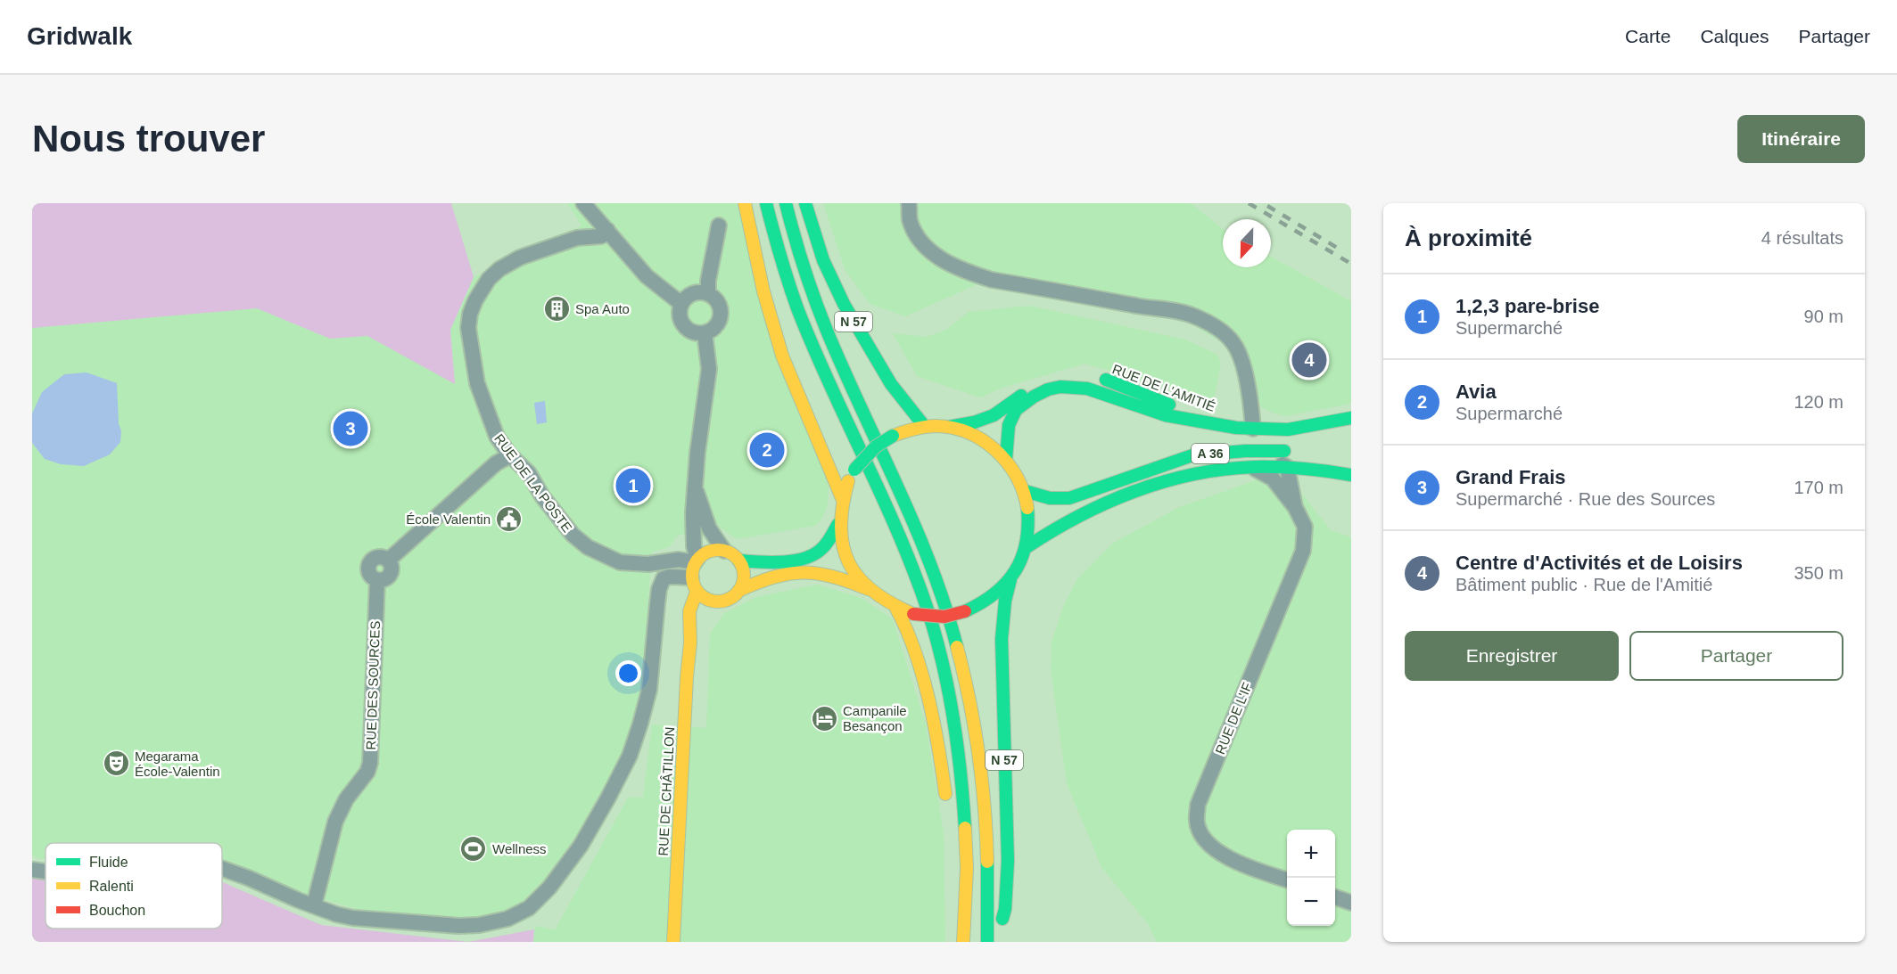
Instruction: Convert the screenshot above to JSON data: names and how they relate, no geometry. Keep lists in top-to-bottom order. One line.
{"streets":{"main road":["N 57","RUE DE L'AMITIÉ","A 36","RUE DE CHÂTILLON"],"street":["RUE DE LA POSTE","RUE DES SOURCES","RUE DE L'IF"]},"crossings":[["N 57","RUE DE L'AMITIÉ"],["N 57","A 36"],["N 57","RUE DE LA POSTE"],["N 57","RUE DE CHÂTILLON"],["RUE DE L'AMITIÉ","A 36"],["RUE DE LA POSTE","RUE DES SOURCES"],["RUE DE LA POSTE","RUE DE CHÂTILLON"]],"places":{"building":["Spa Auto"],"public building":["École Valentin"],"hotel":["Campanile Besançon"],"theatre":["Megarama École-Valentin"],"sports":["Wellness"]},"legend":["Fluide","Ralenti","Bouchon"],"north":"bottom","page":{"header":"Gridwalk","nav":["Carte","Calques","Partager"],"buttons":["Itinéraire",["Enregistrer","Partager"]],"title":"Nous trouver","heading":["À proximité","4 résultats"],"list":[{"mark":"1","name":"1,2,3 pare-brise","note":"Supermarché","value":"90 m"},{"mark":"2","name":"Avia","note":"Supermarché","value":"120 m"},{"mark":"3","name":"Grand Frais","note":"Supermarché · Rue des Sources","value":"170 m"},{"mark":"4","name":"Centre d'Activités et de Loisirs","note":"Bâtiment public · Rue de l'Amitié","value":"350 m"}],"pins":["4","3","2","1"],"map_buttons":["+","−"]}}
